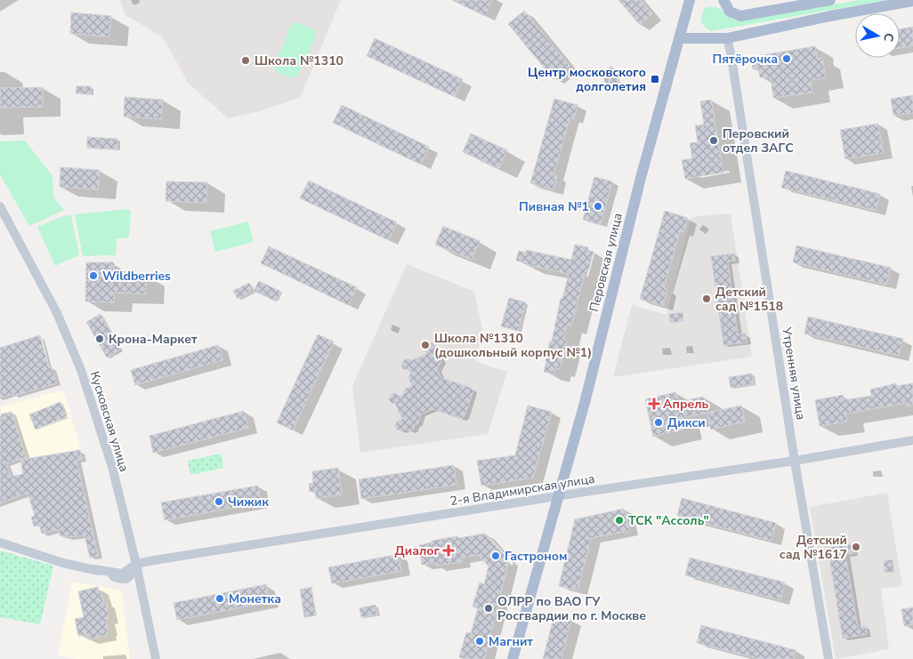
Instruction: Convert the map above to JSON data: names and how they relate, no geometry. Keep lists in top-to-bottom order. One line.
{"streets":{"main road":["Перовская улица"],"street":["Утренняя улица","Кусковская улица","2-я Владимирская улица"]},"crossings":[["Перовская улица","2-я Владимирская улица"],["Утренняя улица","2-я Владимирская улица"],["Кусковская улица","2-я Владимирская улица"]],"places":{"other":["Пятёрочка","Школа №1310","Перовский отдел ЗАГС","Пивная №1","Wildberries","Детский сад №1518","Крона-Маркет","Школа №1310 (дошкольный корпус №1)","Дикси","Чижик","ТСК \"Ассоль\"","Детский сад №1617","Гастроном","Монетка","ОЛРР по ВАО ГУ Росгвардии по г. Москве","Магнит"],"transit":["Центр московского долголетия"],"health":["Апрель","Диалог"]},"north":"right"}
